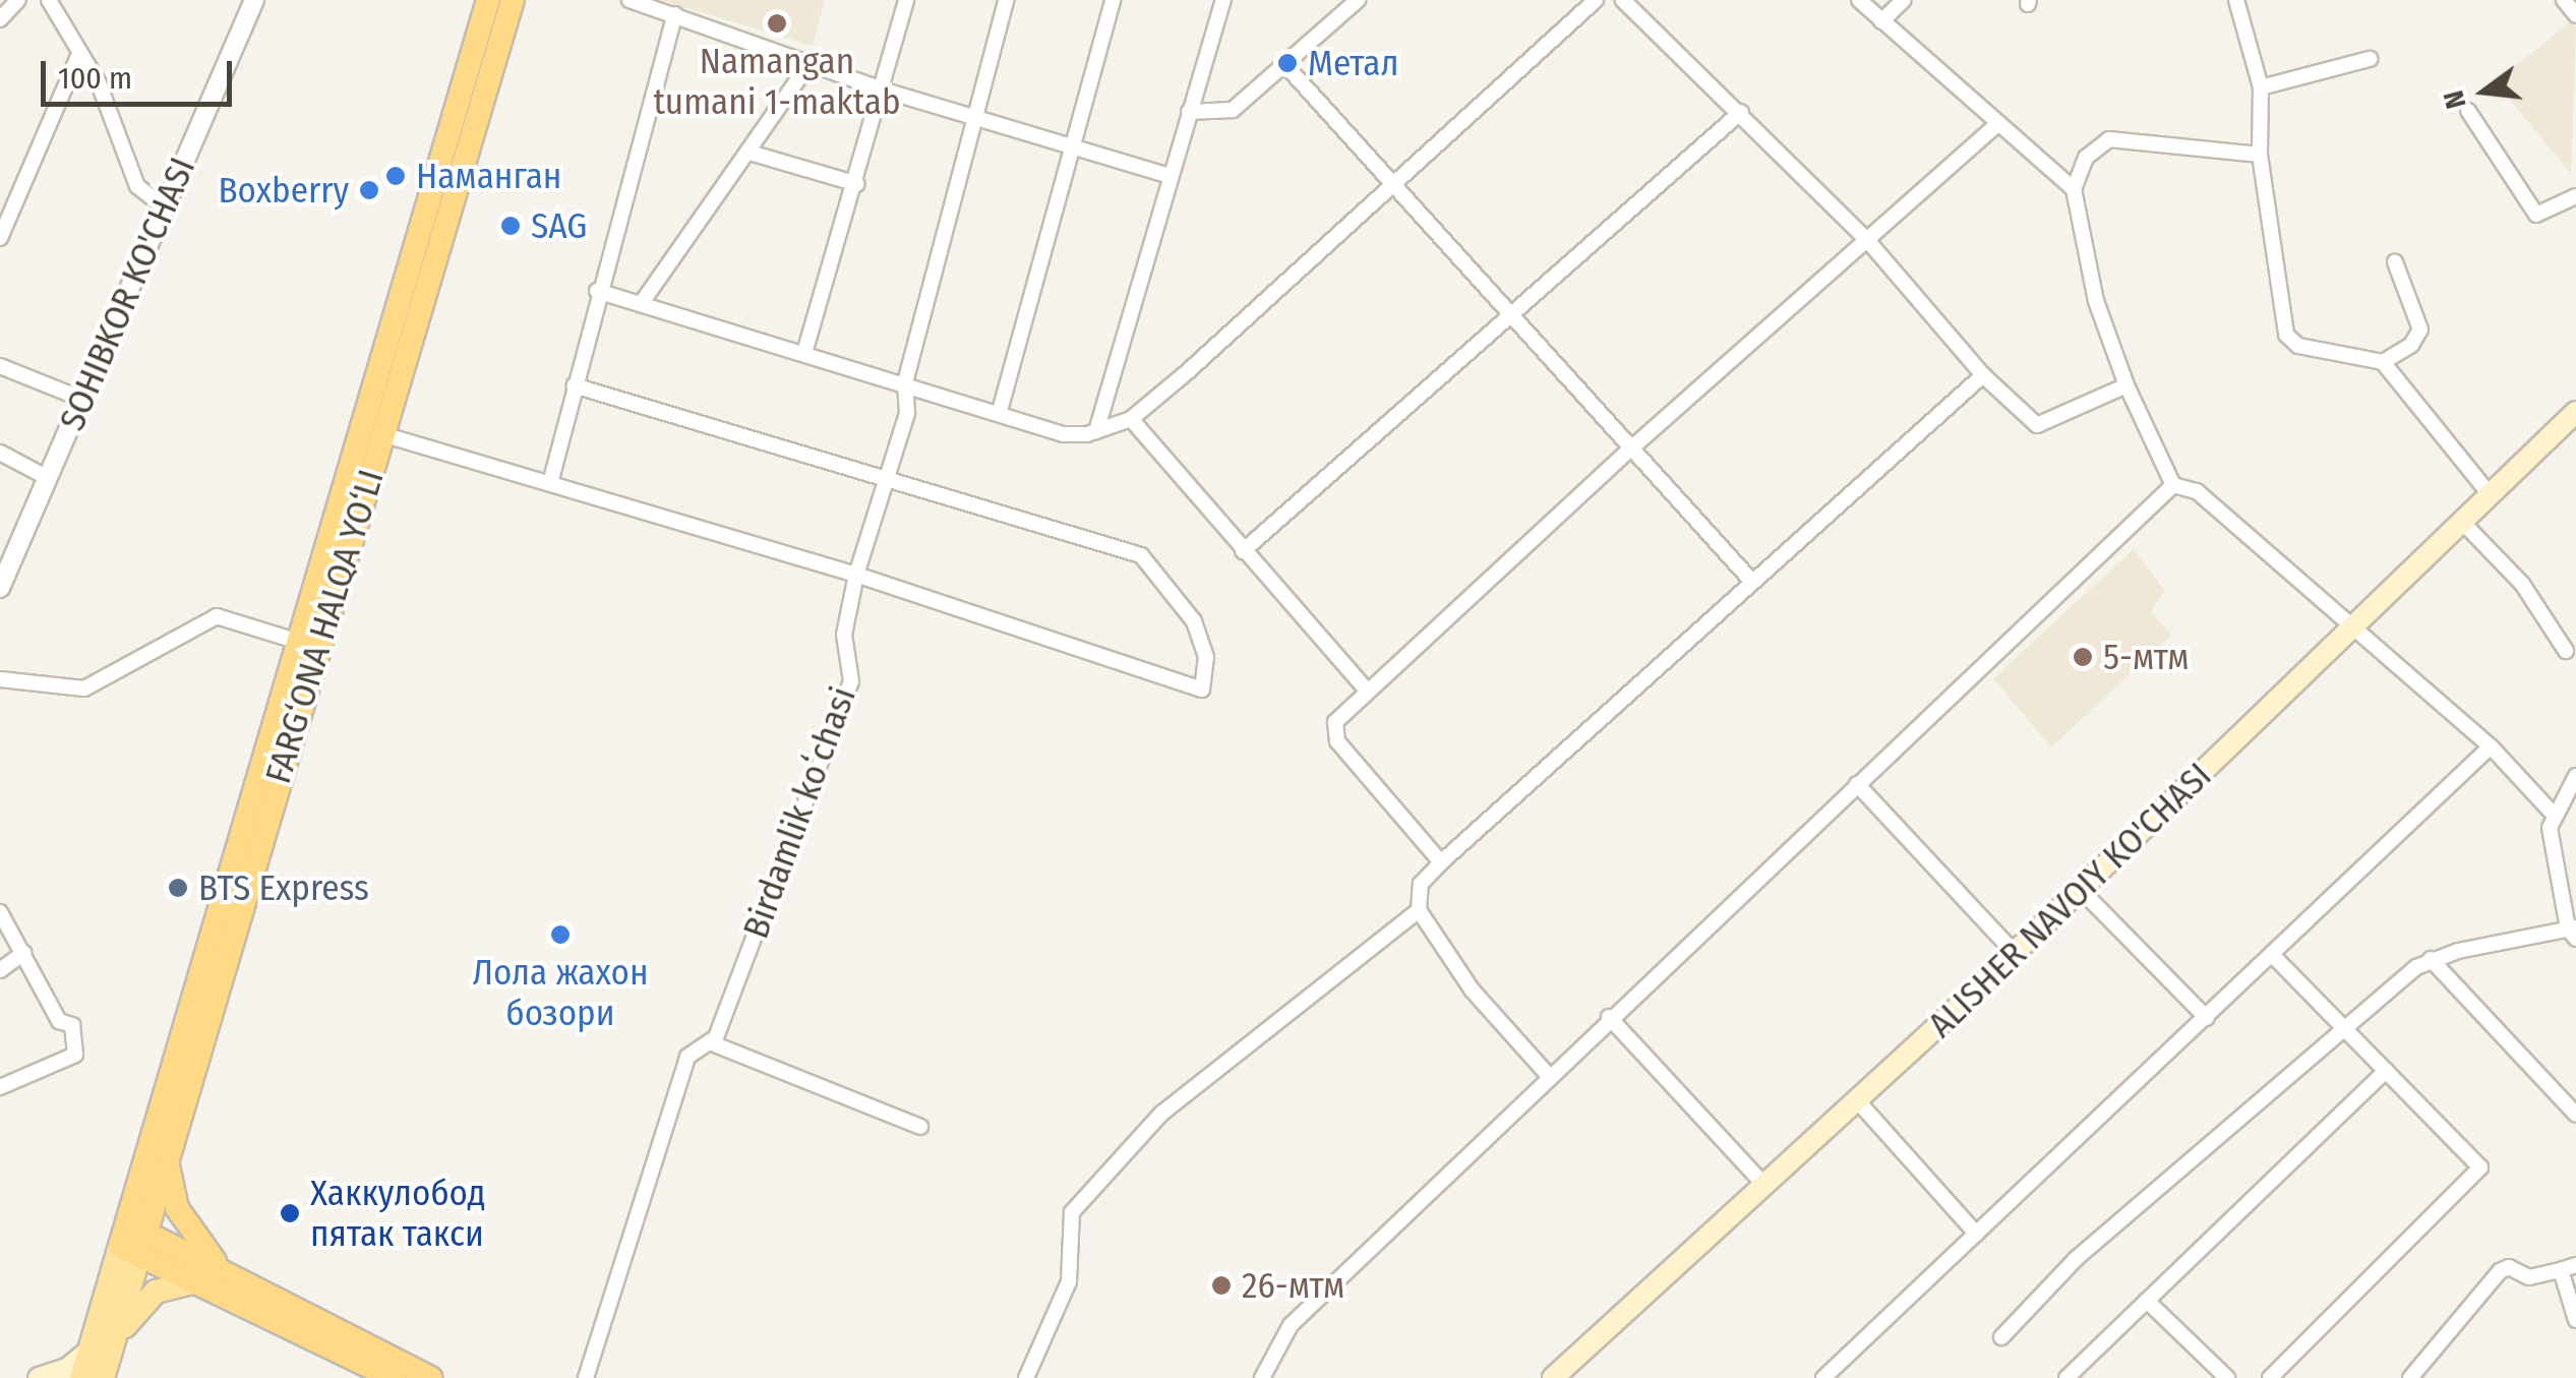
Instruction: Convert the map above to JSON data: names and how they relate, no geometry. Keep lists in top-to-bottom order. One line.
{"streets":{"highway":["FARG‘ONA HALQA YO‘LI"],"main road":["ALISHER NAVOIY KO'CHASI"],"street":["SOHIBKOR KO'CHASI","Birdamlik koʻchasi"]},"places":["Namangan tumani 1-maktab","Метал","Наманган","Boxberry","SAG","5-мтм","BTS Express","Лола жахон бозори","Хаккулобод пятак такси","26-мтм"],"scale_bar":"100 m","north":"left"}
